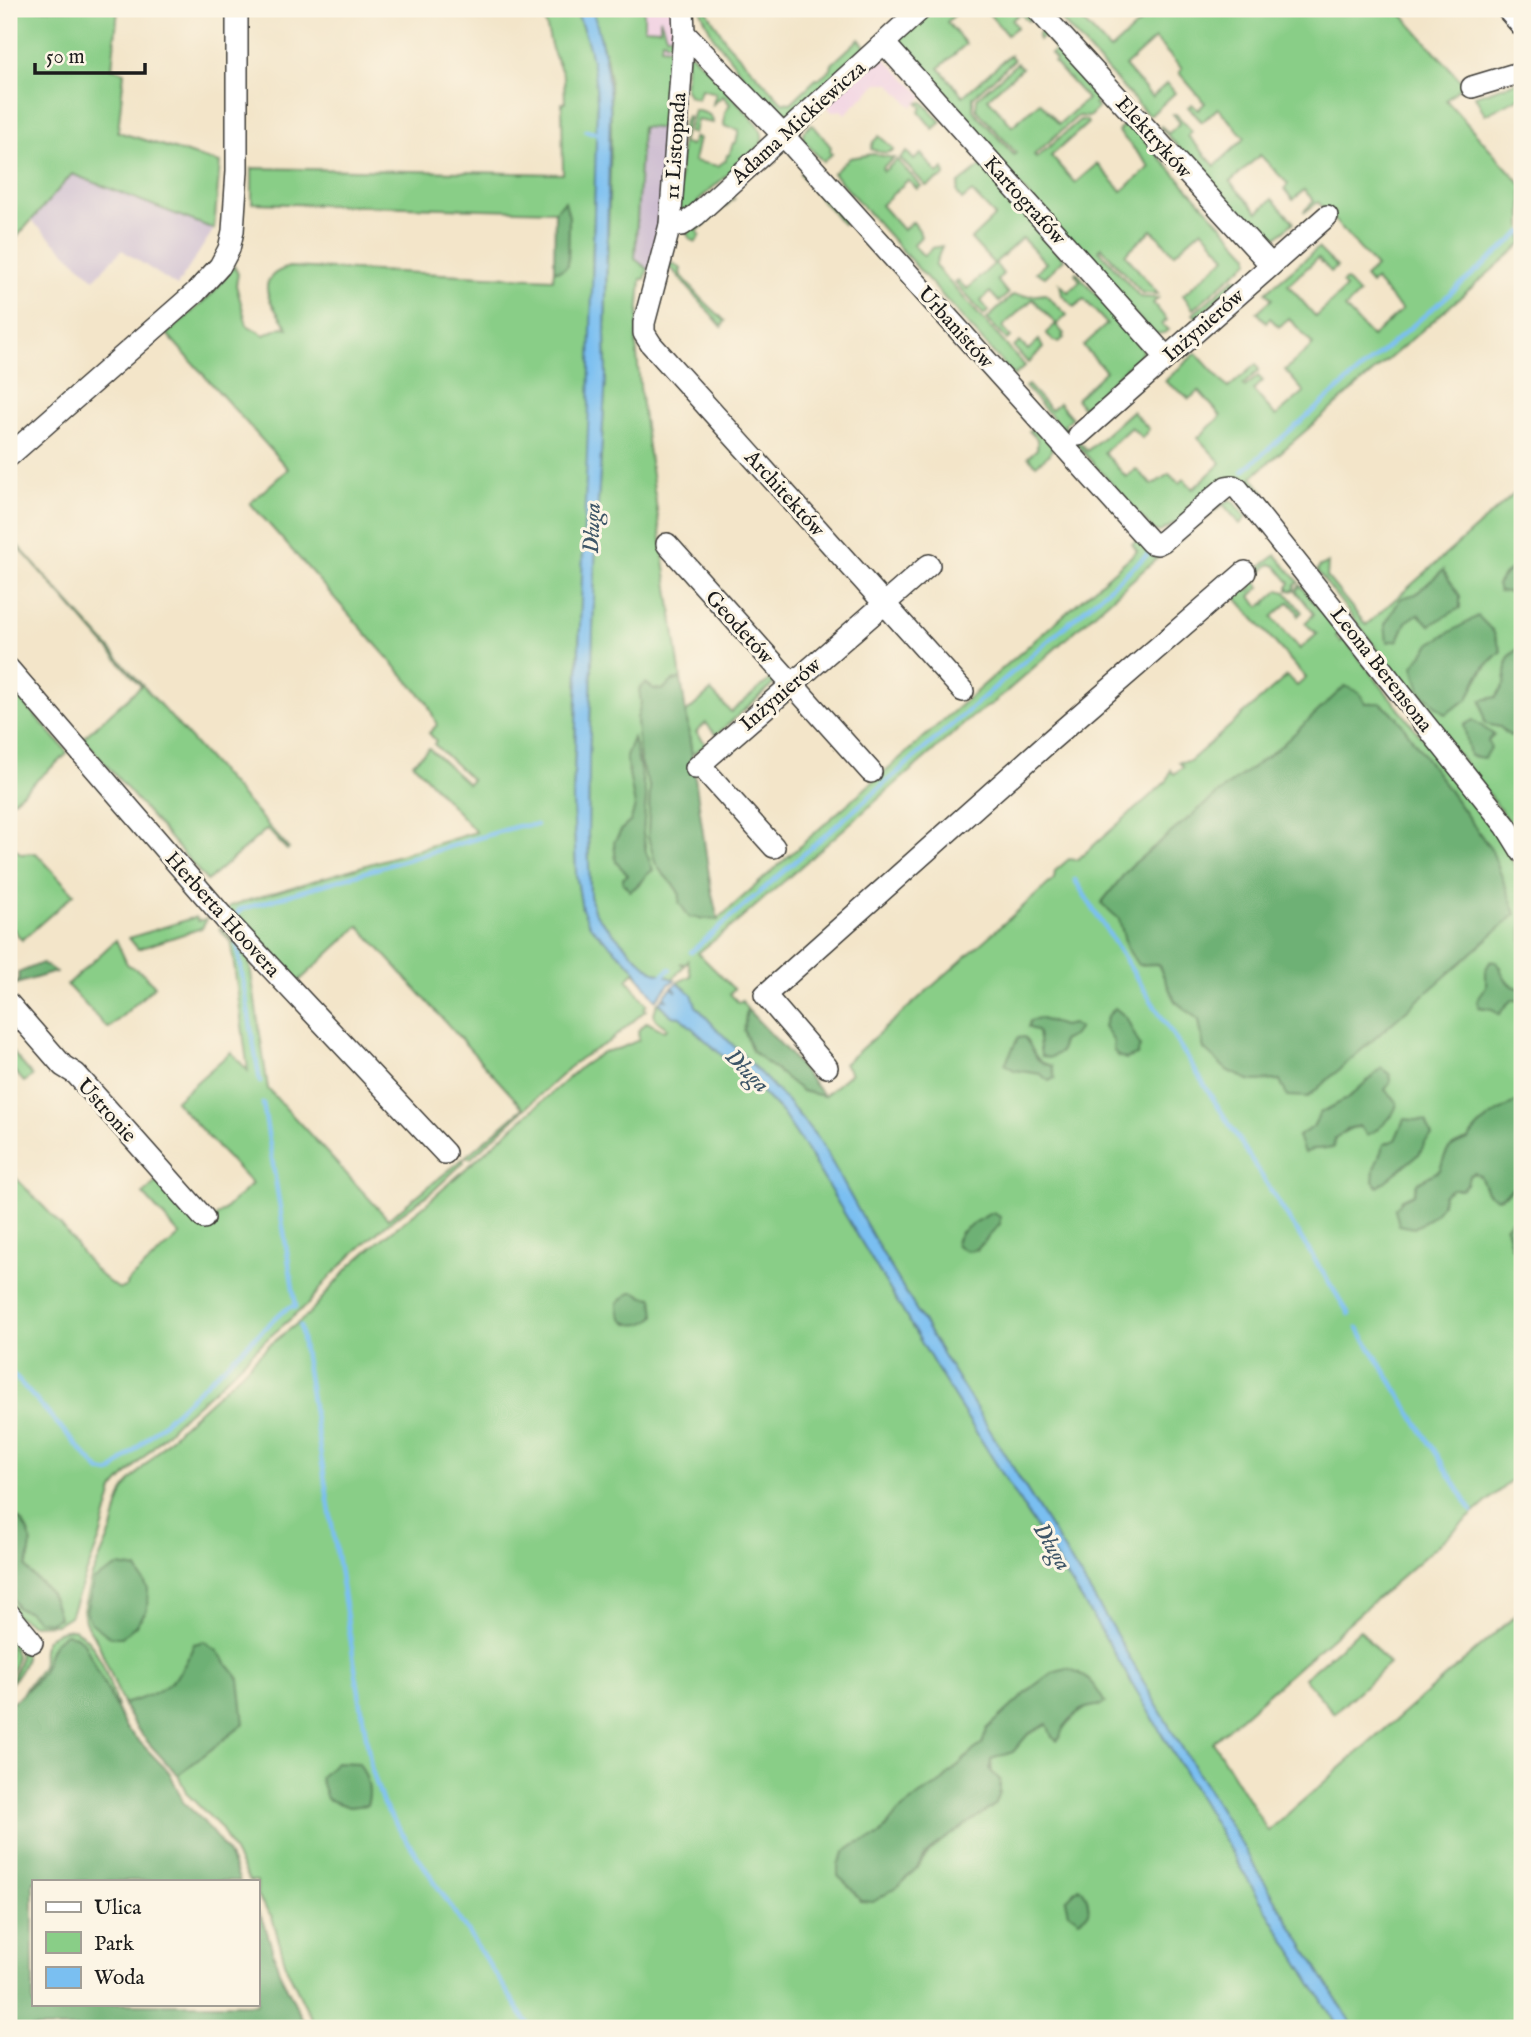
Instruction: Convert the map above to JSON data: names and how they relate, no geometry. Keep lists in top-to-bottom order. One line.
{"streets":{"street":["Adama Mickiewicza","Elektryków","11 Listopada","Kartografów","Inżynierów","Urbanistów","Architektów","Geodetów","Leona Berensona","Herberta Hoovera","Ustronie"]},"crossings":[["Adama Mickiewicza","11 Listopada"],["Adama Mickiewicza","Kartografów"],["Adama Mickiewicza","Urbanistów"],["Elektryków","Inżynierów"],["11 Listopada","Urbanistów"],["11 Listopada","Architektów"],["Kartografów","Inżynierów"],["Inżynierów","Architektów"],["Inżynierów","Geodetów"],["Urbanistów","Leona Berensona"]],"water":["Długa"],"legend":["Ulica","Park","Woda"],"scale_bar":"50 m"}
